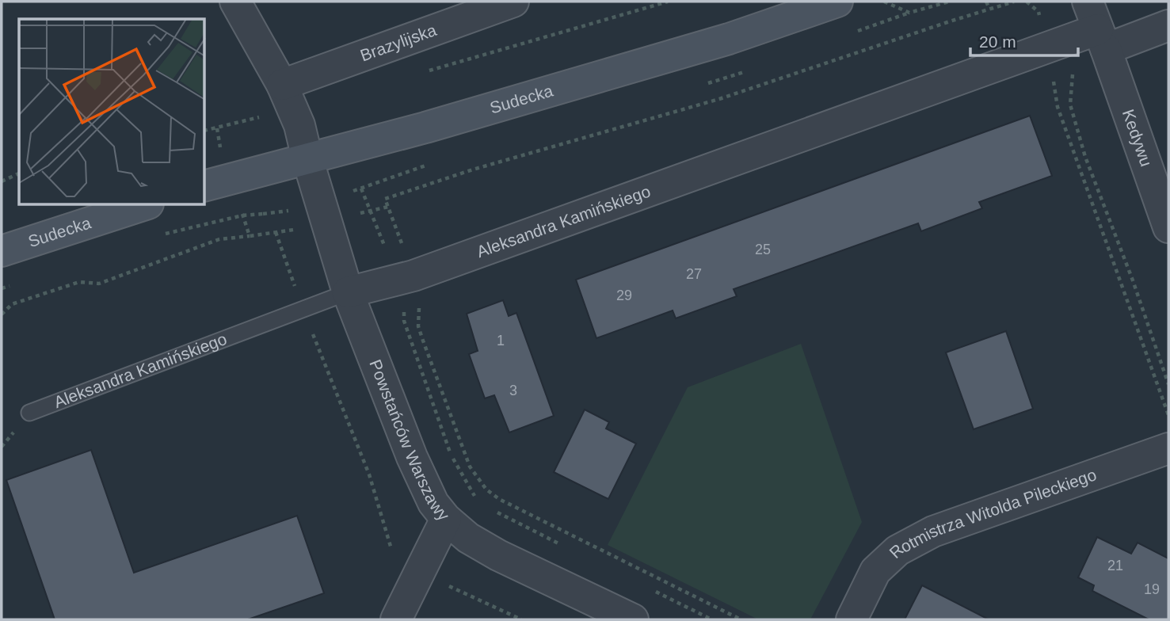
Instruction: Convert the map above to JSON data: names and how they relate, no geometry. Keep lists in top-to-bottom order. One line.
{"streets":{"street":["Brazylijska","Sudecka","Kedywu","Aleksandra Kamińskiego","Powstańców Warszawy","Rotmistrza Witolda Pileckiego"]},"crossings":[["Brazylijska","Powstańców Warszawy"],["Sudecka","Powstańców Warszawy"],["Kedywu","Aleksandra Kamińskiego"],["Aleksandra Kamińskiego","Powstańców Warszawy"]],"house_numbers":["25","27","29","1","3","21","19"],"scale_bar":"20 m"}
